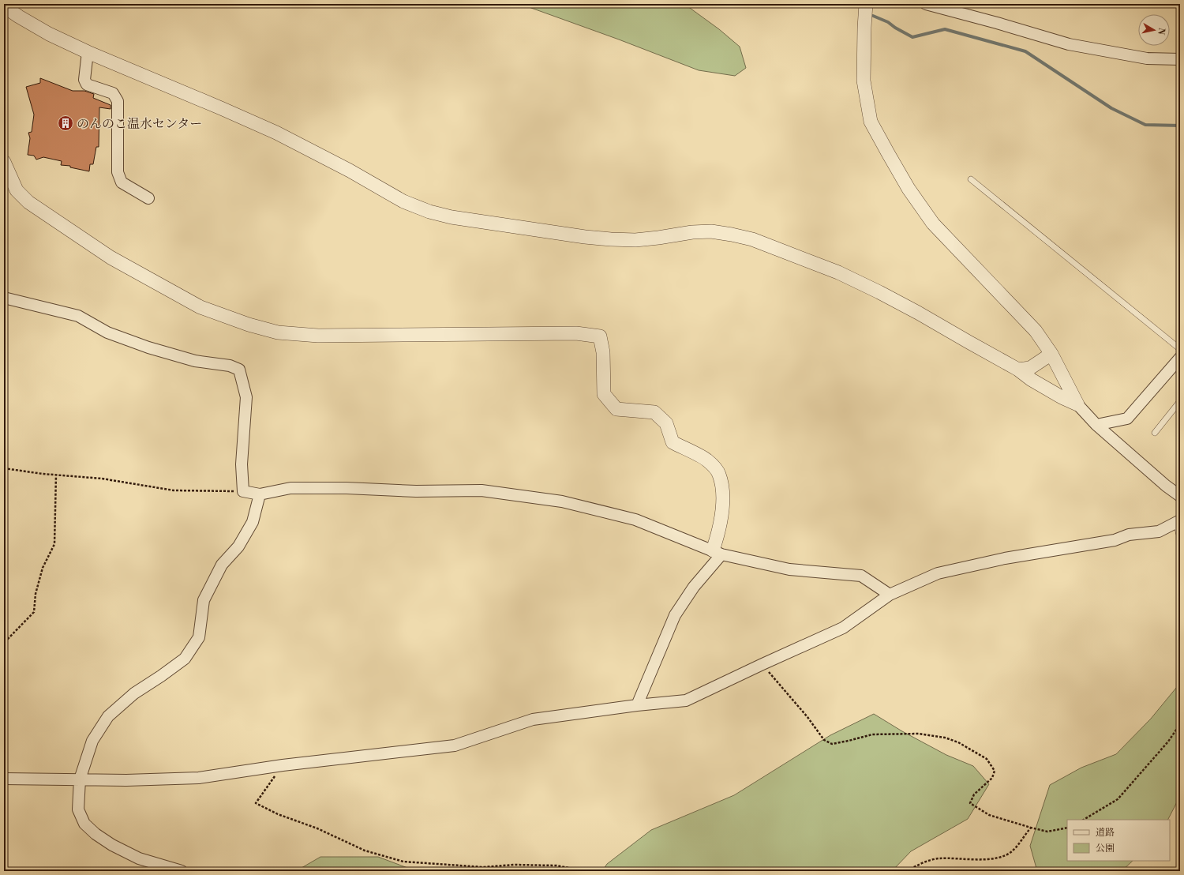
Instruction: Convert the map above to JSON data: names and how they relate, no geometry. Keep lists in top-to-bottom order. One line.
{"places":{"building":["のんのこ温水センター"]},"legend":["道路","公園"],"north":"right"}
